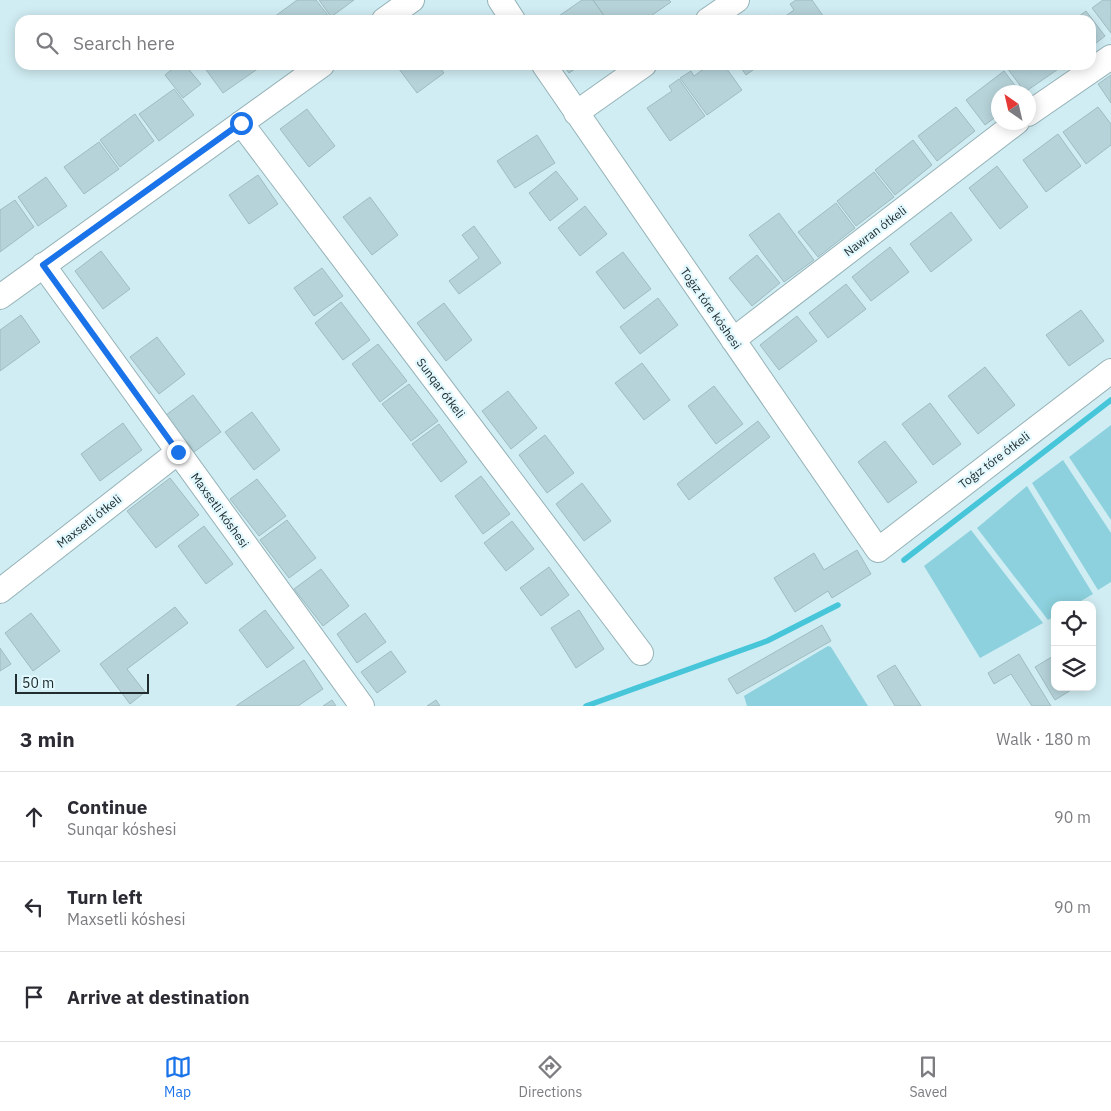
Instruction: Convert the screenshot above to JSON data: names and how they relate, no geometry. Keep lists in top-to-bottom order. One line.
{"streets":{"street":["Nawran ótkeli","Toǵız tóre kóshesi","Sunqar ótkeli","Toǵız tóre ótkeli","Maxsetli kóshesi","Maxsetli ótkeli"]},"crossings":[["Nawran ótkeli","Toǵız tóre kóshesi"],["Toǵız tóre kóshesi","Toǵız tóre ótkeli"],["Maxsetli kóshesi","Maxsetli ótkeli"]],"scale_bar":"50 m","north":"top left","page":{"search":"Search here","scale":"50 m","heading":["3 min","Walk · 180 m"],"list":[["Continue","Sunqar kóshesi","90 m"],["Turn left","Maxsetli kóshesi","90 m"],"Arrive at destination"],"nav":["Map","Directions","Saved"]}}
